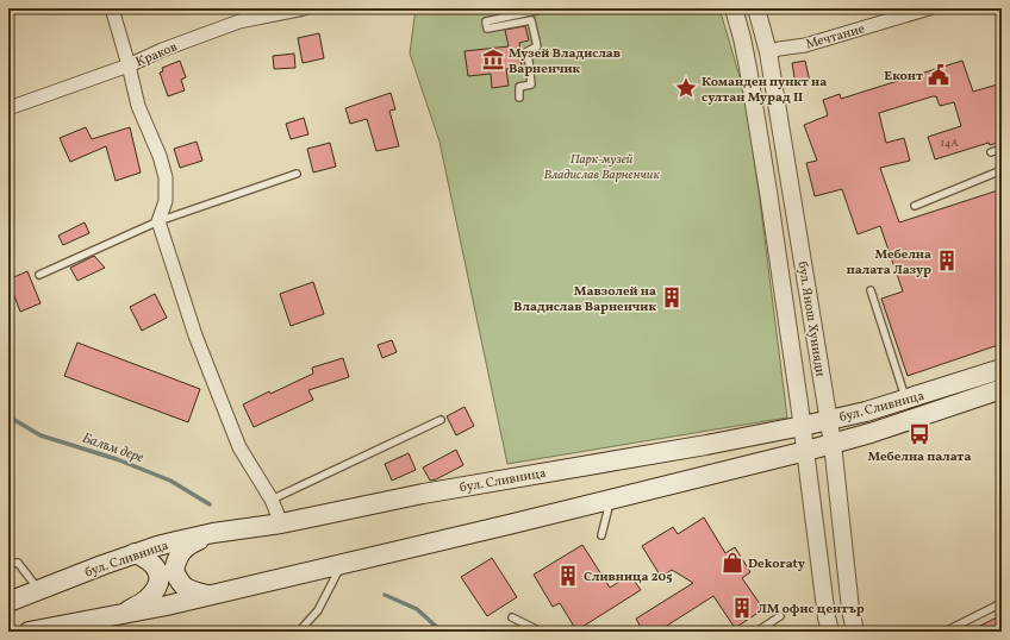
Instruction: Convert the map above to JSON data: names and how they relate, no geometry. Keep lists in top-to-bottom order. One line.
{"streets":{"main road":["бул. Сливница"],"street":["Мечтание","Краков","бул. Янош Хунияди"]},"crossings":[["Мечтание","бул. Янош Хунияди"],["бул. Янош Хунияди","бул. Сливница"]],"water":["Балъм дере"],"parks":["Парк-музей Владислав Варненчик"],"places":{"museum":["Музей Владислав Варненчик"],"public building":["Еконт"],"place":["Команден пункт на султан Мурад II"],"building":["Мебелна палата Лазур","Мавзолей на Владислав Варненчик","Сливница 205","ЛМ офис център"],"bus stop":["Мебелна палата"],"shop":["Dekoraty"]},"house_numbers":["14А"]}
